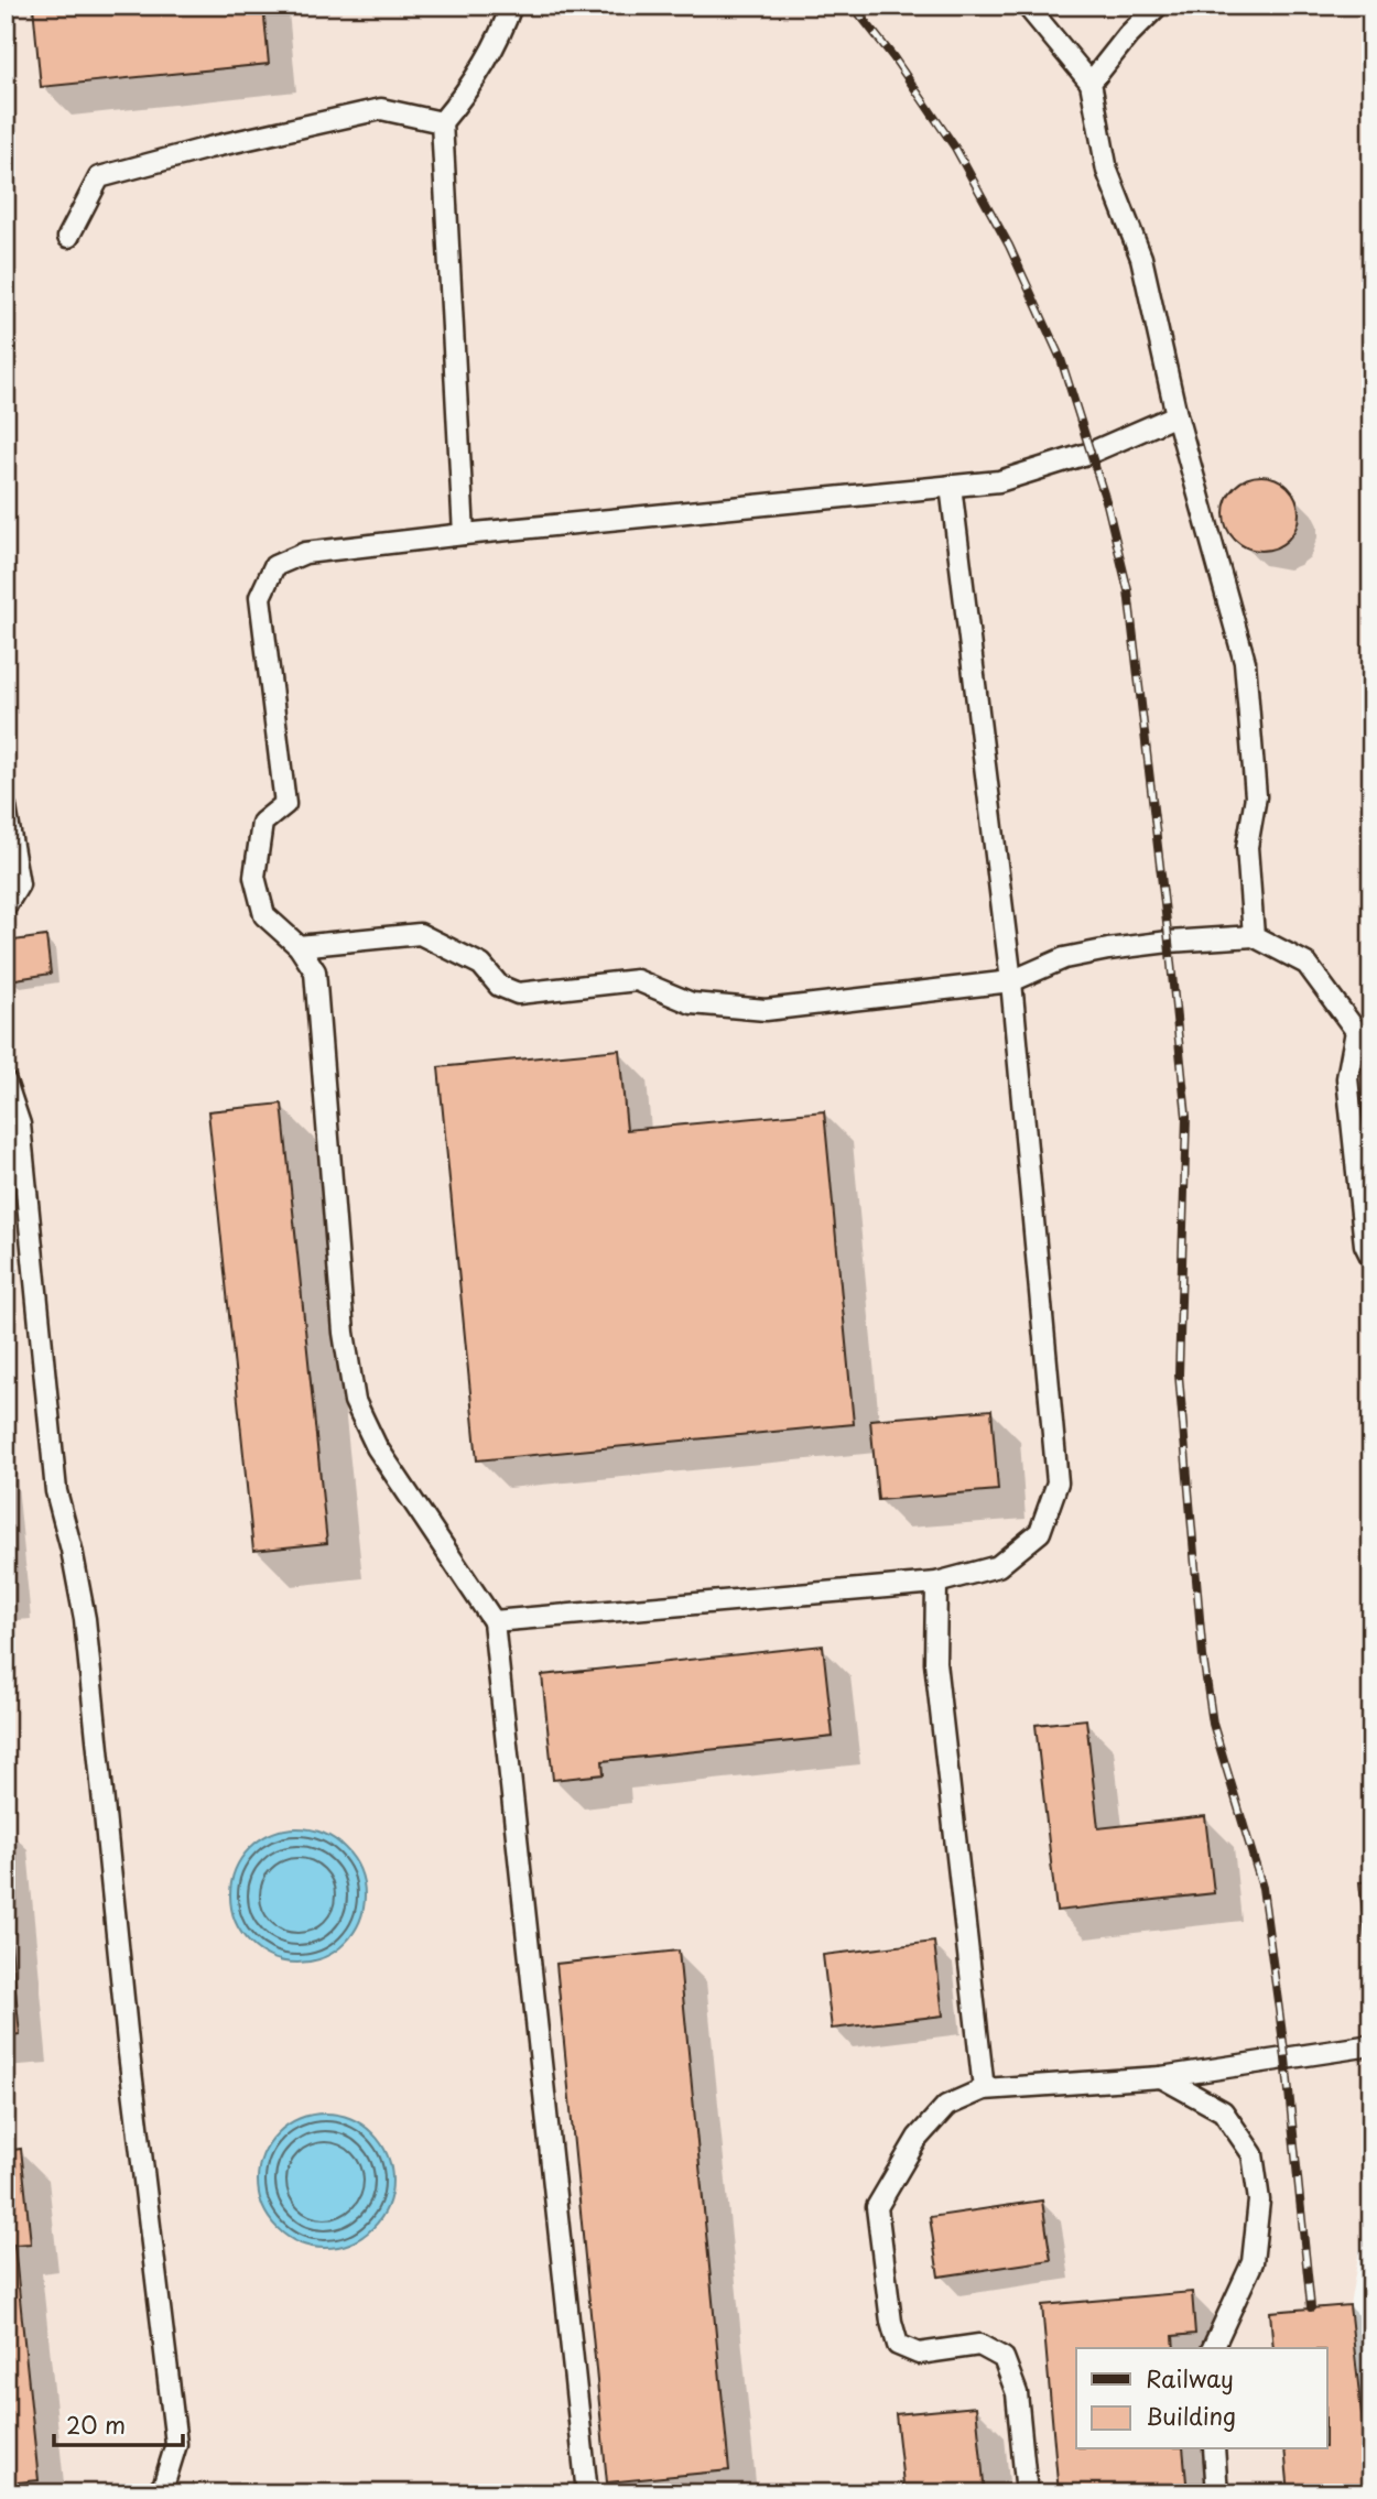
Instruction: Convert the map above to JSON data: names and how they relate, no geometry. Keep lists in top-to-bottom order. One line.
{"legend":["Railway","Building"],"scale_bar":"20 m"}
